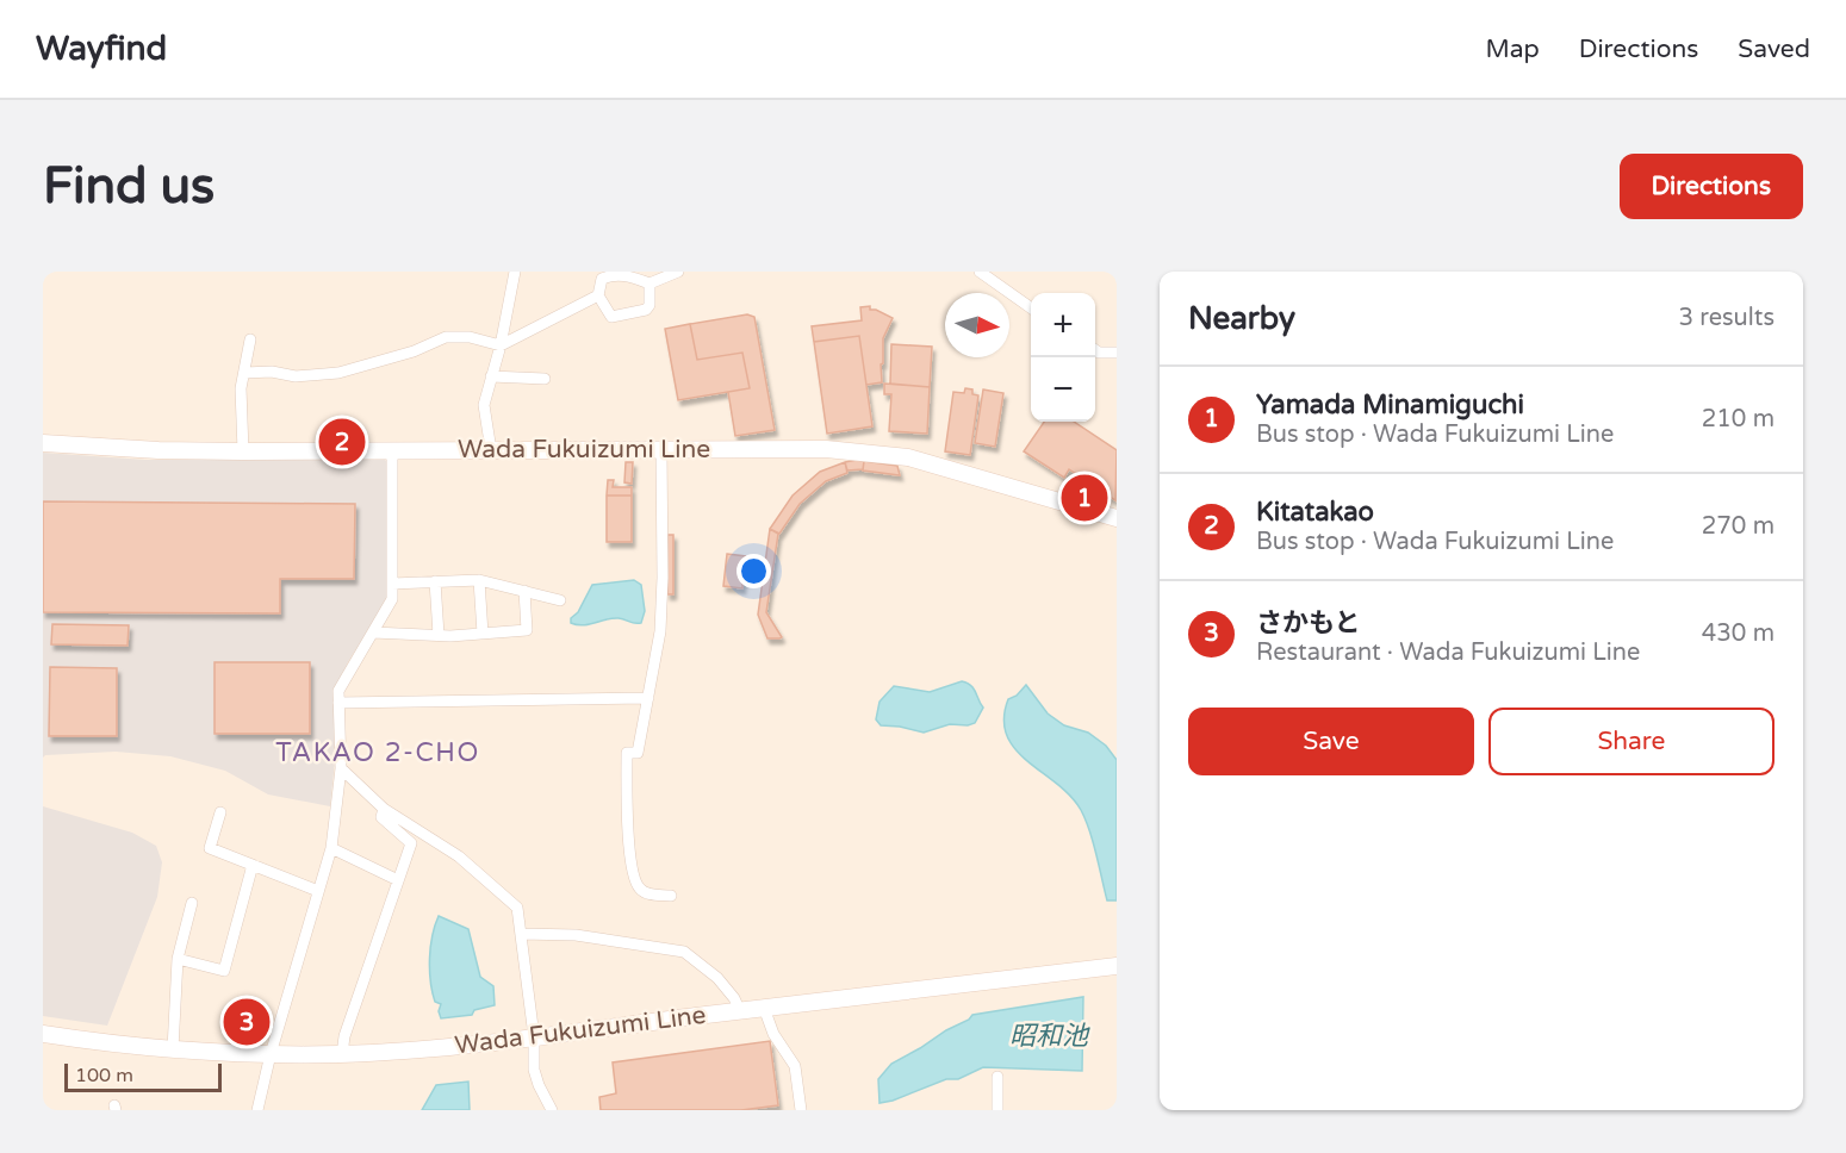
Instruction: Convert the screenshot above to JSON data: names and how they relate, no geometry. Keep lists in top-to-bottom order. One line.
{"streets":{"main road":["Wada Fukuizumi Line"]},"districts":["TAKAO 2-CHO"],"water":["昭和池"],"scale_bar":"100 m","north":"right","page":{"header":"Wayfind","nav":["Map","Directions","Saved"],"buttons":["Directions",["Save","Share"]],"title":"Find us","heading":["Nearby","3 results"],"map_buttons":["+","−"],"list":[{"mark":"1","name":"Yamada Minamiguchi","note":"Bus stop · Wada Fukuizumi Line","value":"210 m"},{"mark":"2","name":"Kitatakao","note":"Bus stop · Wada Fukuizumi Line","value":"270 m"},{"mark":"3","name":"さかもと","note":"Restaurant · Wada Fukuizumi Line","value":"430 m"}],"pins":["2","1","3"],"scale":"100 m"}}
